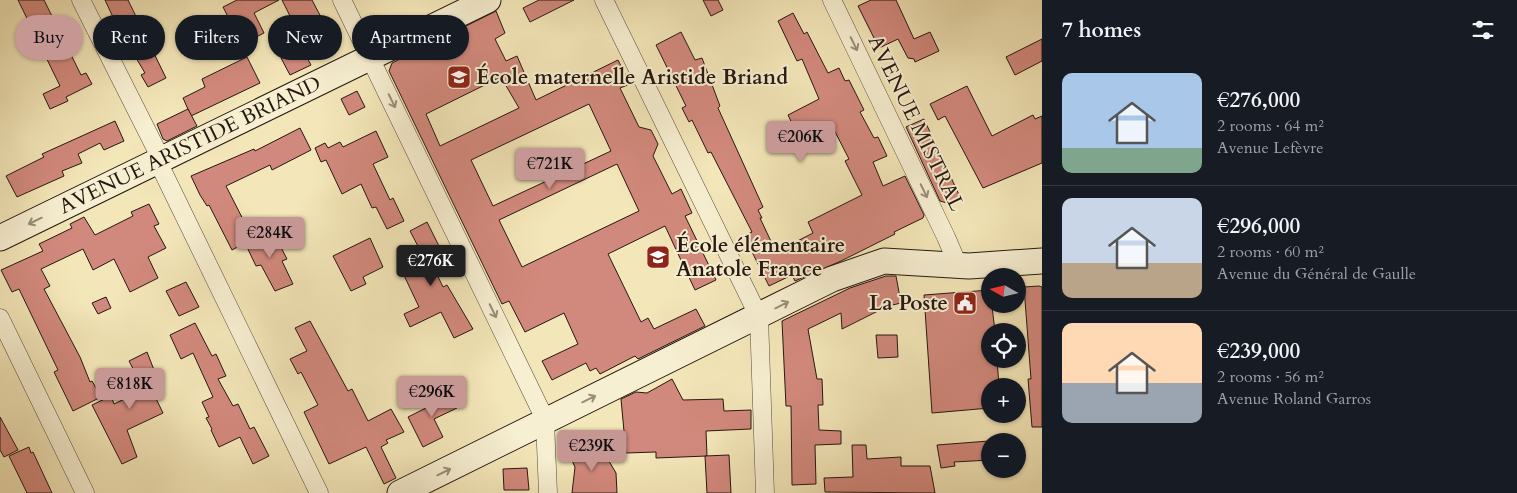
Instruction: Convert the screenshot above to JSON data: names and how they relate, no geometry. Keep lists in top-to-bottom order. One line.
{"streets":{"street":["AVENUE MISTRAL","AVENUE ARISTIDE BRIAND"]},"one_way":["AVENUE MISTRAL","AVENUE ARISTIDE BRIAND"],"places":{"school or university":["École maternelle Aristide Briand","École élémentaire Anatole France"],"public building":["La Poste"]},"north":"left","page":{"heading":"7 homes","chip":["Buy","Rent","Filters","New","Apartment"],"list":[{"name":"€276,000","note":"2 rooms · 64 m² · Avenue Lefèvre"},{"name":"€296,000","note":"2 rooms · 60 m² · Avenue du Général de Gaulle"},{"name":"€239,000","note":"2 rooms · 56 m² · Avenue Roland Garros"}],"price":["€206K","€721K","€284K","€276K","€818K","€296K","€239K"],"map_buttons":["+","−"]}}
